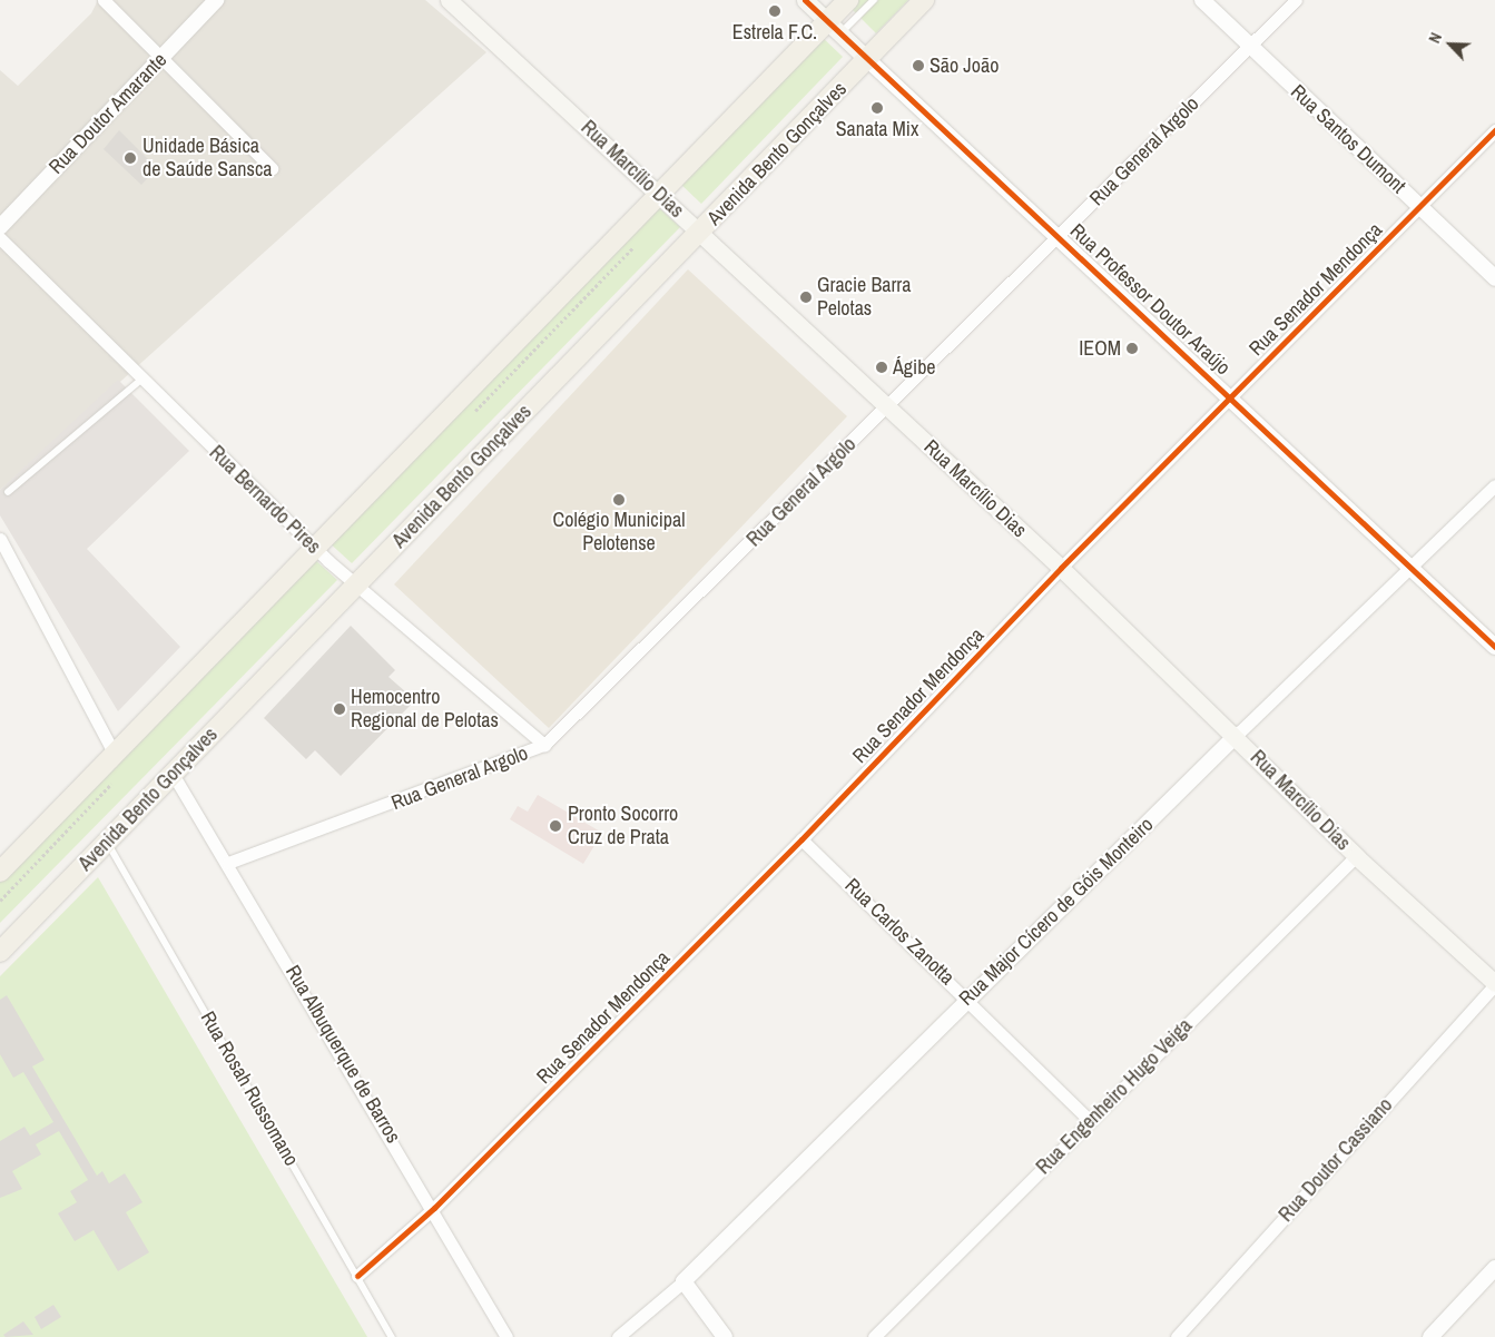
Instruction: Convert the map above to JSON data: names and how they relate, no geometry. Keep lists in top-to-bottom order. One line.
{"streets":{"main road":["Avenida Bento Gonçalves","Rua Marcílio Dias","Rua Professor Doutor Araújo"],"street":["Rua Doutor Amarante","Rua Santos Dumont","Rua General Argolo","Rua Senador Mendonça","Rua Bernardo Pires","Rua Major Cícero de Góis Monteiro","Rua Carlos Zanotta","Rua Albuquerque de Barros","Rua Engenheiro Hugo Veiga","Rua Doutor Cassiano"],"lane":["Rua Rosah Russomano"]},"crossings":[["Rua Santos Dumont","Rua General Argolo"],["Rua Santos Dumont","Rua Senador Mendonça"],["Rua General Argolo","Rua Marcílio Dias"],["Rua General Argolo","Rua Professor Doutor Araújo"],["Rua General Argolo","Rua Bernardo Pires"],["Rua General Argolo","Rua Albuquerque de Barros"],["Avenida Bento Gonçalves","Rua Marcílio Dias"],["Avenida Bento Gonçalves","Rua Professor Doutor Araújo"],["Avenida Bento Gonçalves","Rua Bernardo Pires"],["Avenida Bento Gonçalves","Rua Albuquerque de Barros"],["Avenida Bento Gonçalves","Rua Rosah Russomano"],["Rua Marcílio Dias","Rua Senador Mendonça"],["Rua Marcílio Dias","Rua Major Cícero de Góis Monteiro"],["Rua Marcílio Dias","Rua Engenheiro Hugo Veiga"],["Rua Marcílio Dias","Rua Doutor Cassiano"],["Rua Senador Mendonça","Rua Professor Doutor Araújo"],["Rua Senador Mendonça","Rua Carlos Zanotta"],["Rua Senador Mendonça","Rua Albuquerque de Barros"],["Rua Senador Mendonça","Rua Rosah Russomano"],["Rua Professor Doutor Araújo","Rua Major Cícero de Góis Monteiro"],["Rua Major Cícero de Góis Monteiro","Rua Carlos Zanotta"],["Rua Carlos Zanotta","Rua Engenheiro Hugo Veiga"]],"places":["Estrela F.C.","São João","Sanata Mix","Unidade Básica de Saúde Sansca","Gracie Barra Pelotas","IEOM","Ágibe","Colégio Municipal Pelotense","Hemocentro Regional de Pelotas","Pronto Socorro Cruz de Prata"],"north":"top left"}
